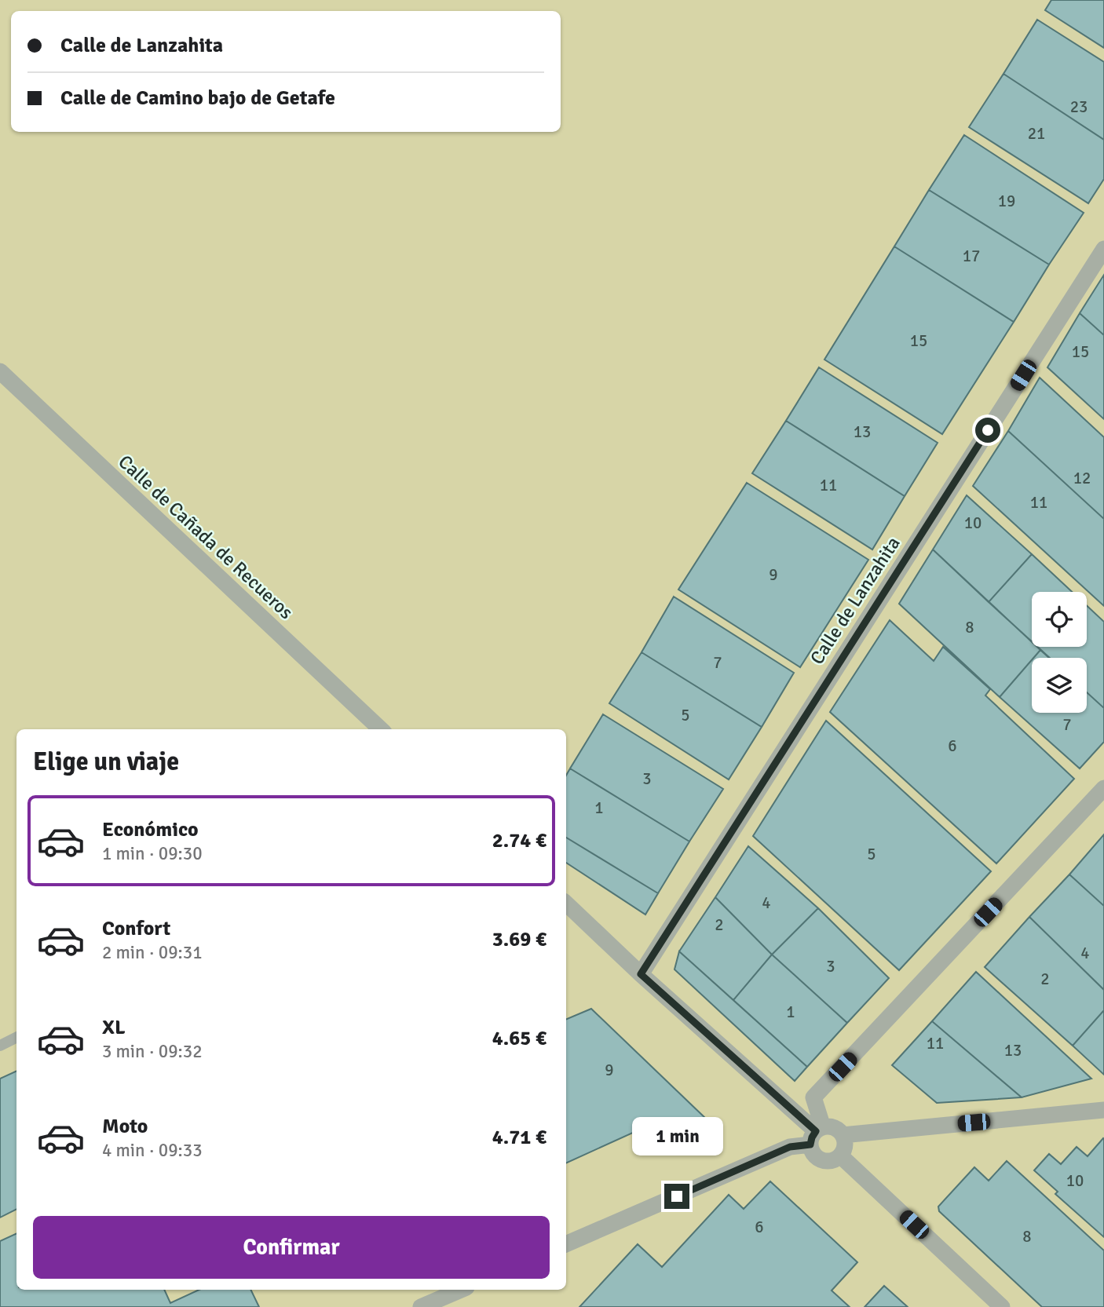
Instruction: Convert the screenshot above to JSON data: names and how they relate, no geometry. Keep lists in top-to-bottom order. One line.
{"streets":{"street":["Calle de Cañada de Recueros","Calle de Lanzahita"]},"house_numbers":["23","21","19","17","15","15","13","12","11","11","10","9","8","7","5","7","6","3","1","5","4","2","4","3","2","1","11","13","9","10","6","8"],"page":{"banner":["Calle de Lanzahita","Calle de Camino bajo de Getafe"],"heading":"Elige un viaje","list":[{"name":"Económico","note":"1 min · 09:30","value":"2.74 €"},{"name":"Confort","note":"2 min · 09:31","value":"3.69 €"},{"name":"XL","note":"3 min · 09:32","value":"4.65 €"},{"name":"Moto","note":"4 min · 09:33","value":"4.71 €"}],"bubble":"1 min","buttons":"Confirmar"}}
